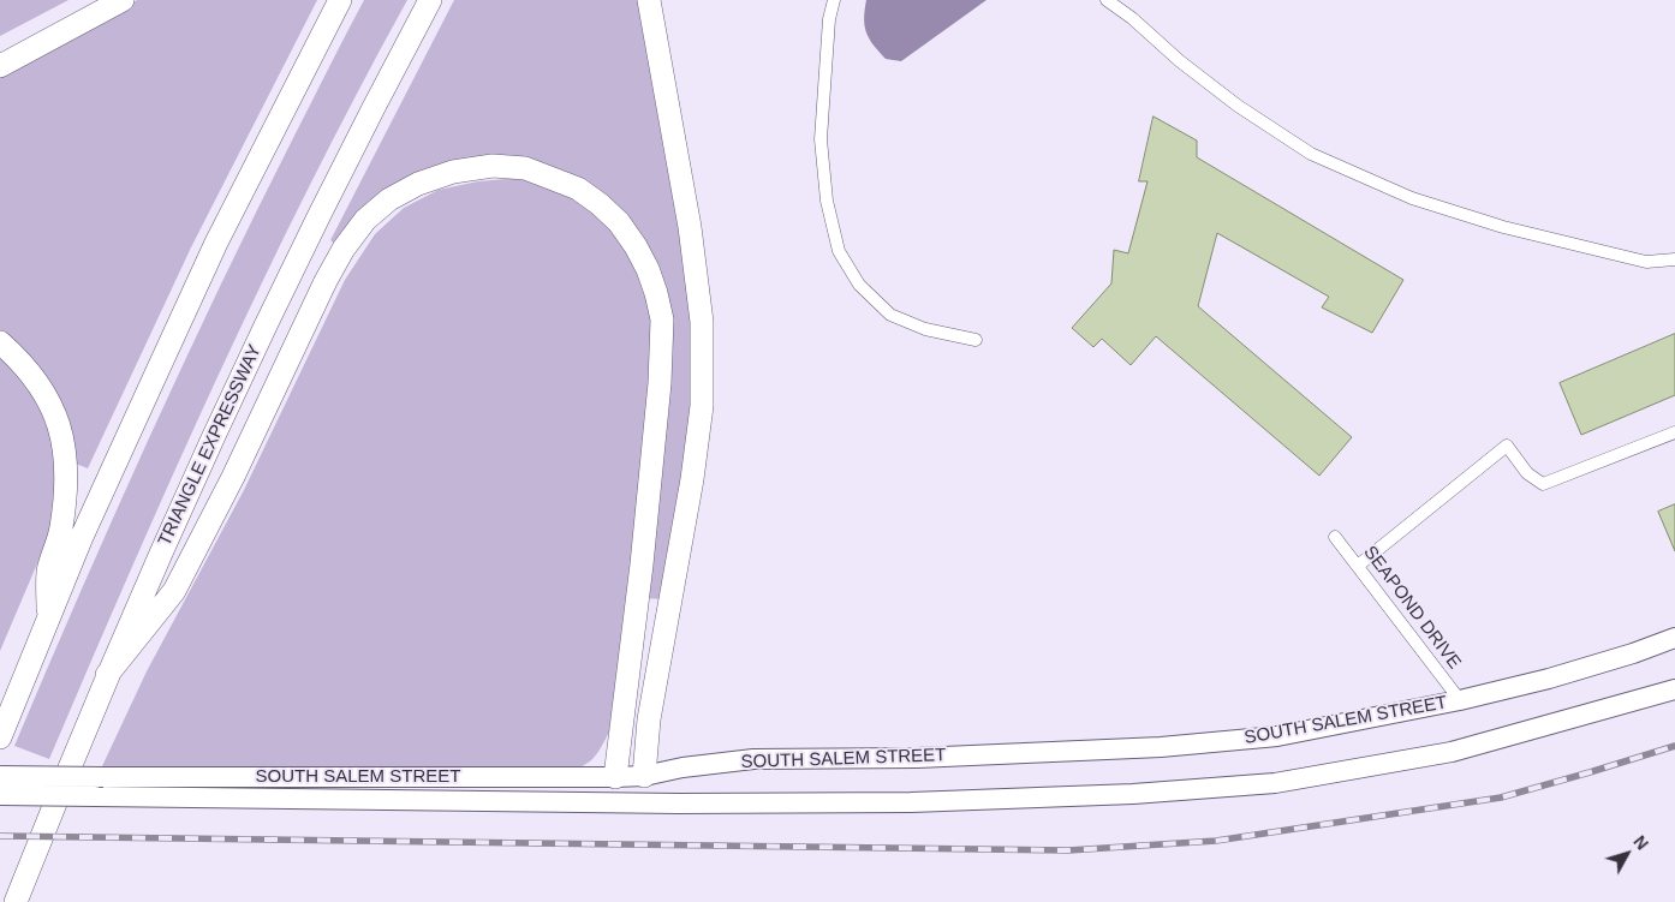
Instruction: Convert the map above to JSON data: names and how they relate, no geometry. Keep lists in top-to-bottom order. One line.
{"streets":{"highway":["TRIANGLE EXPRESSWAY"],"main road":["SOUTH SALEM STREET"],"street":["SEAPOND DRIVE"]},"crossings":[["SEAPOND DRIVE","SOUTH SALEM STREET"]],"north":"top right"}
